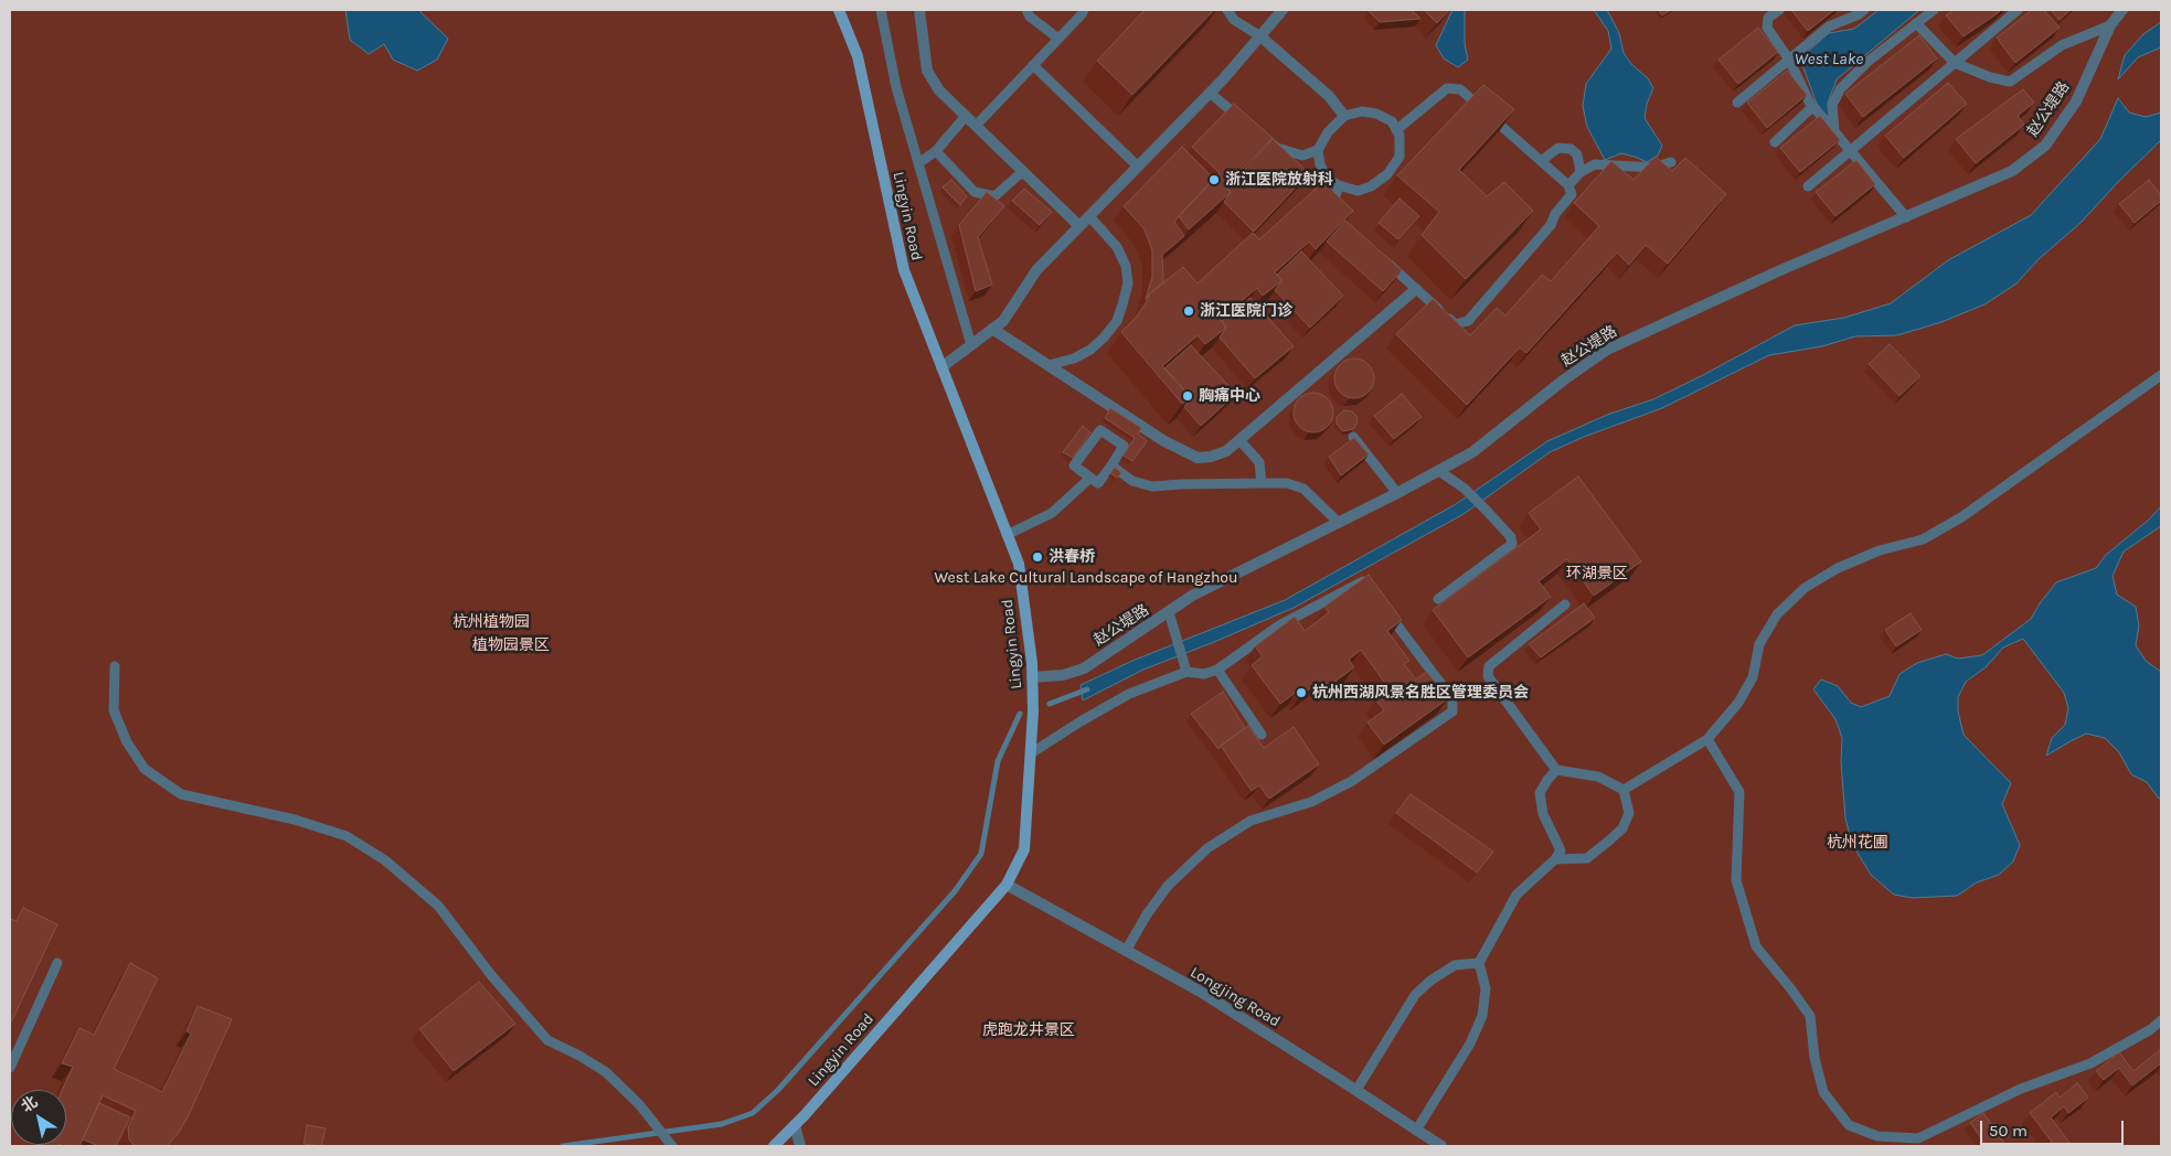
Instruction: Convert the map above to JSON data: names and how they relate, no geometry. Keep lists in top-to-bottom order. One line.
{"streets":{"main road":["Lingyin Road"],"street":["赵公堤路","Longjing Road"]},"crossings":[["赵公堤路","Lingyin Road"],["Lingyin Road","Longjing Road"]],"water":["West Lake"],"parks":["环湖景区","West Lake Cultural Landscape of Hangzhou","杭州植物园","植物园景区","杭州花圃","虎跑龙井景区"],"places":["浙江医院放射科","浙江医院门诊","胸痛中心","洪春桥","杭州西湖风景名胜区管理委员会"],"scale_bar":"50 m","north":"top left"}
